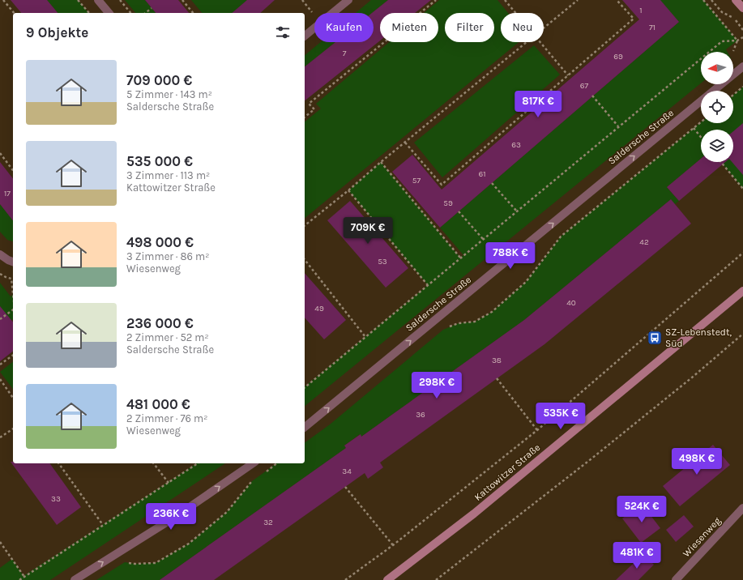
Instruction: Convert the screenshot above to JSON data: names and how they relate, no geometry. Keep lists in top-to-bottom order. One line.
{"streets":{"street":["Saldersche Straße","Kattowitzer Straße","Wiesenweg"]},"one_way":["Saldersche Straße"],"places":{"bus stop":["SZ-Lebenstedt, Süd"]},"house_numbers":["1","71","7","69","67","63","61","57","17","59","42","53","40","49","38","36","34","33","32"],"north":"left","page":{"chip":["Kaufen","Mieten","Filter","Neu"],"heading":"9 Objekte","list":[{"name":"709 000 €","note":"5 Zimmer · 143 m² · Saldersche Straße"},{"name":"535 000 €","note":"3 Zimmer · 113 m² · Kattowitzer Straße"},{"name":"498 000 €","note":"3 Zimmer · 86 m² · Wiesenweg"},{"name":"236 000 €","note":"2 Zimmer · 52 m² · Saldersche Straße"},{"name":"481 000 €","note":"2 Zimmer · 76 m² · Wiesenweg"}],"price":["817K €","709K €","788K €","298K €","535K €","498K €","524K €","236K €","481K €"]}}
